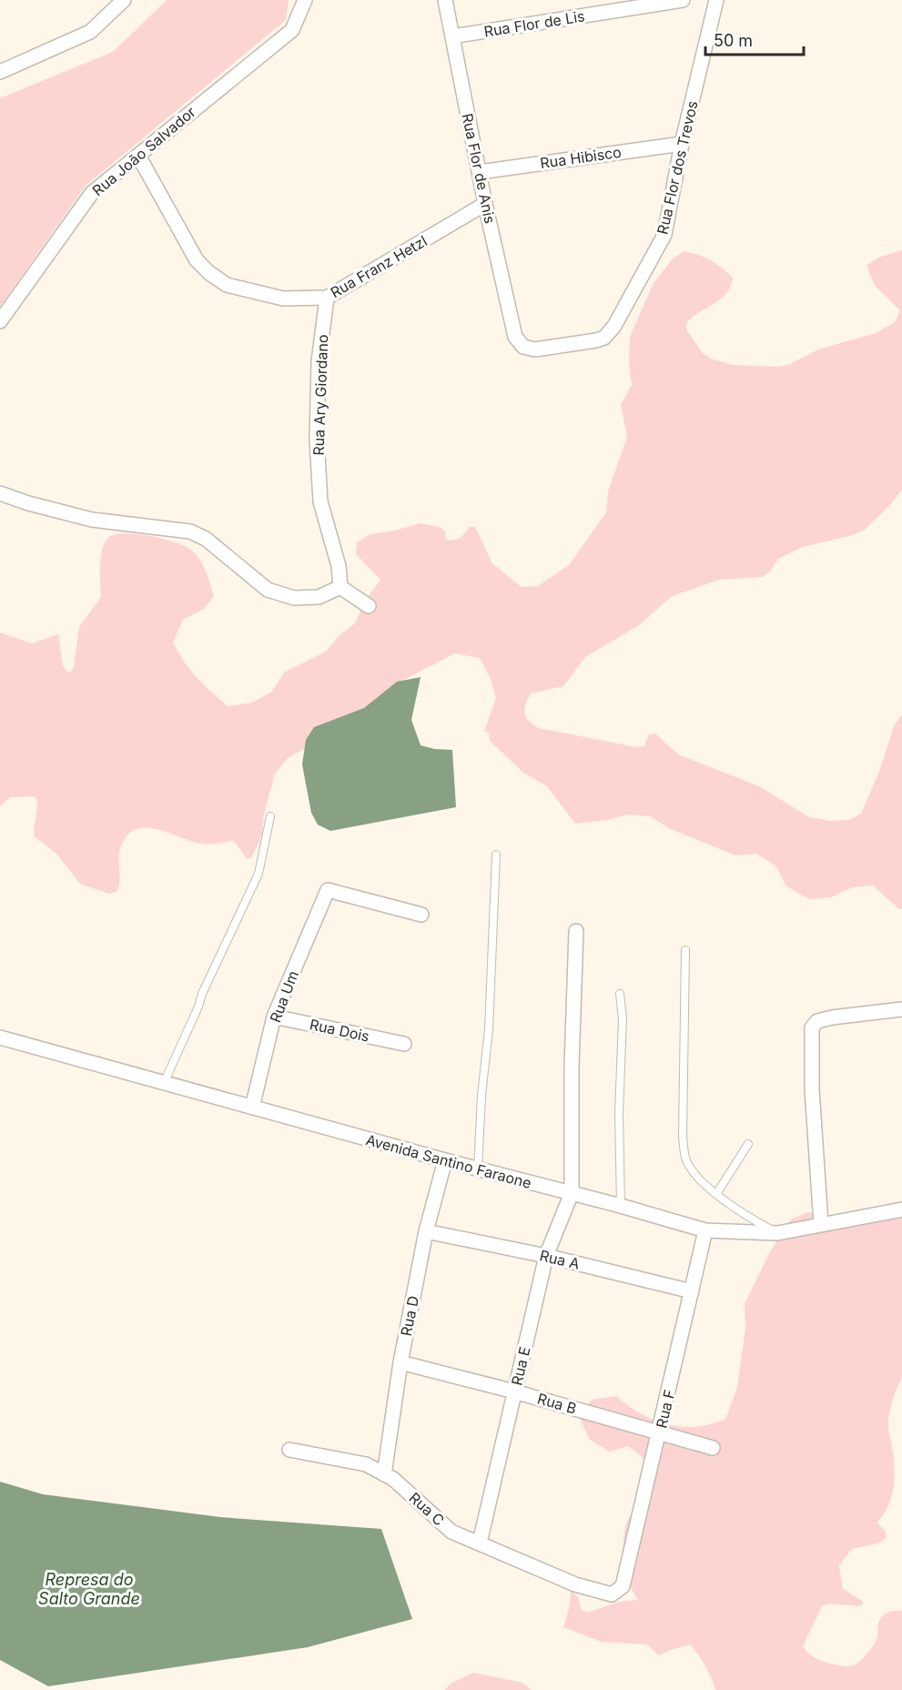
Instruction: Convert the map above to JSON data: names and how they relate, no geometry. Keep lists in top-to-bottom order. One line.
{"streets":{"street":["Rua Flor de Lis","Rua João Salvador","Rua Hibisco","Rua Flor dos Trevos","Rua Flor de Anis","Rua Franz Hetzl","Rua Ary Giordano","Rua Um","Rua Dois","Avenida Santino Faraone","Rua A","Rua D","Rua E","Rua B","Rua F","Rua C"]},"crossings":[["Rua Flor de Lis","Rua Flor de Anis"],["Rua João Salvador","Rua Franz Hetzl"],["Rua Hibisco","Rua Flor dos Trevos"],["Rua Hibisco","Rua Flor de Anis"],["Rua Flor dos Trevos","Rua Flor de Anis"],["Rua Flor de Anis","Rua Franz Hetzl"],["Rua Franz Hetzl","Rua Ary Giordano"],["Rua Um","Rua Dois"],["Rua Um","Avenida Santino Faraone"],["Avenida Santino Faraone","Rua D"],["Avenida Santino Faraone","Rua E"],["Avenida Santino Faraone","Rua F"],["Rua A","Rua D"],["Rua A","Rua E"],["Rua A","Rua F"],["Rua D","Rua B"],["Rua D","Rua C"],["Rua E","Rua B"],["Rua E","Rua C"],["Rua B","Rua F"],["Rua F","Rua C"]],"water":["Represa do Salto Grande"],"scale_bar":"50 m"}
